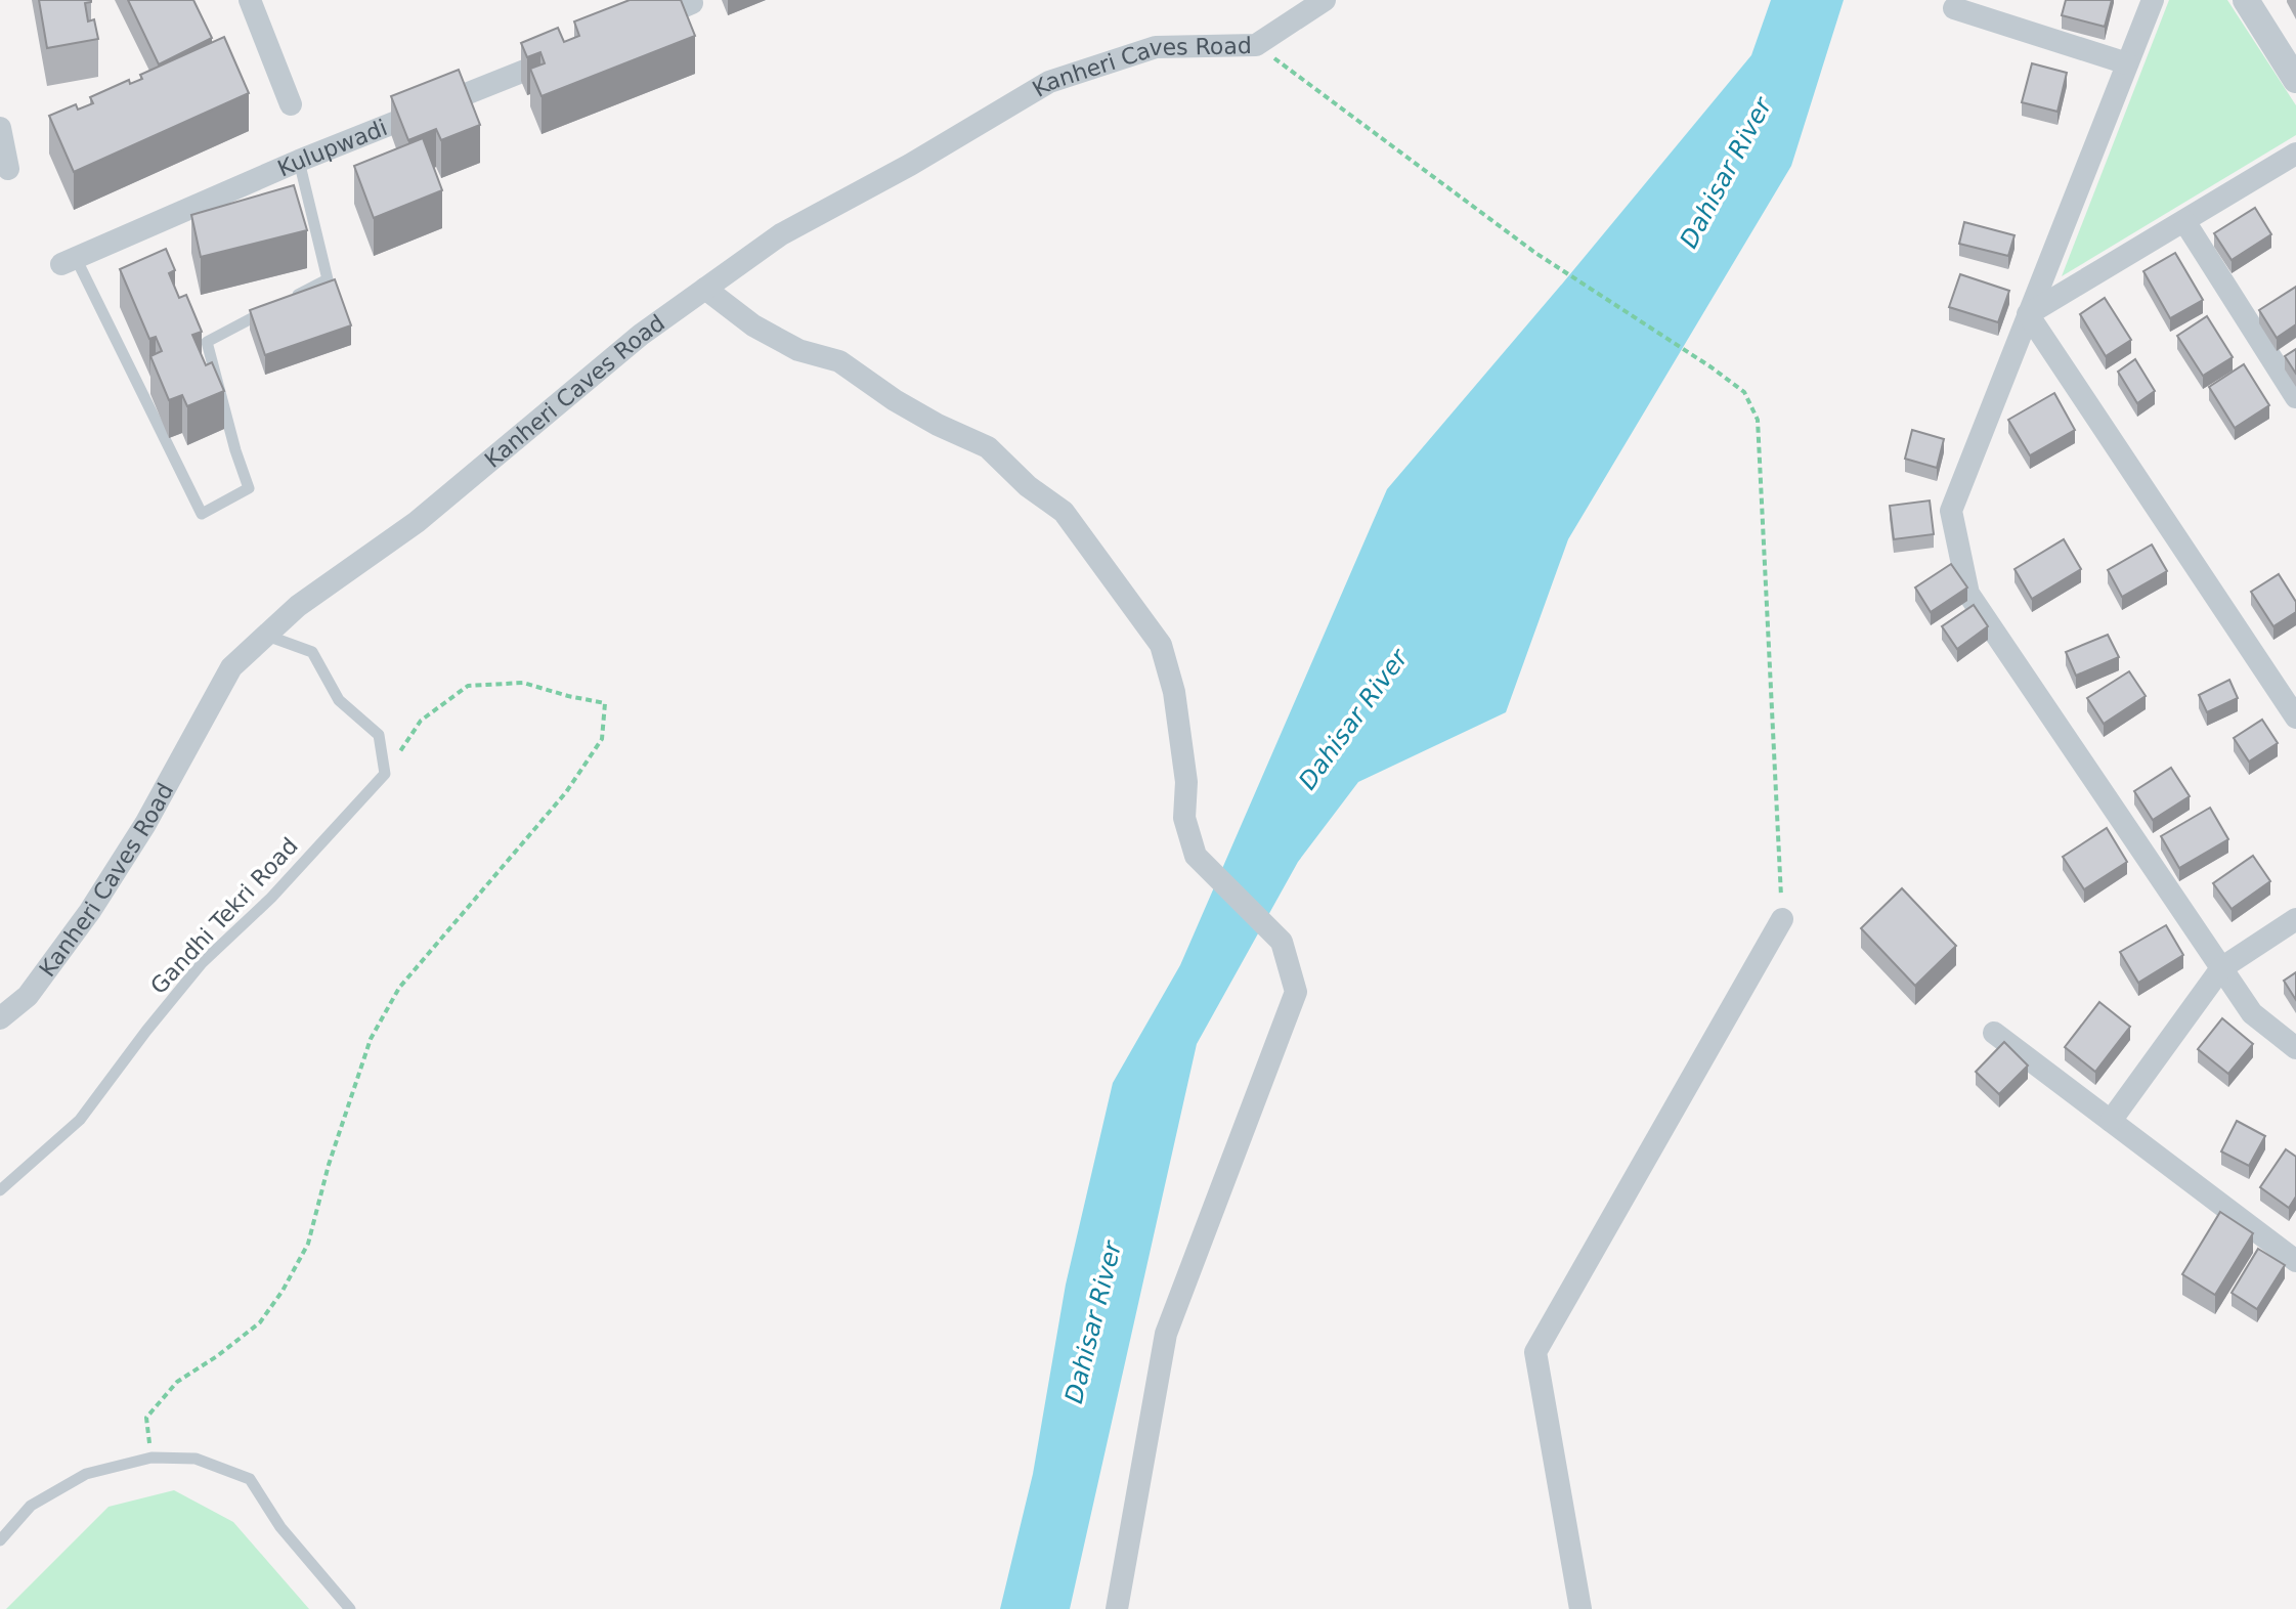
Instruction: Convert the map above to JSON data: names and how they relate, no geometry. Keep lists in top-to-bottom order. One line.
{"streets":{"street":["Kanheri Caves Road","Kulupwadi"],"lane":["Gandhi Tekri Road"]},"water":["Dahisar River"]}
